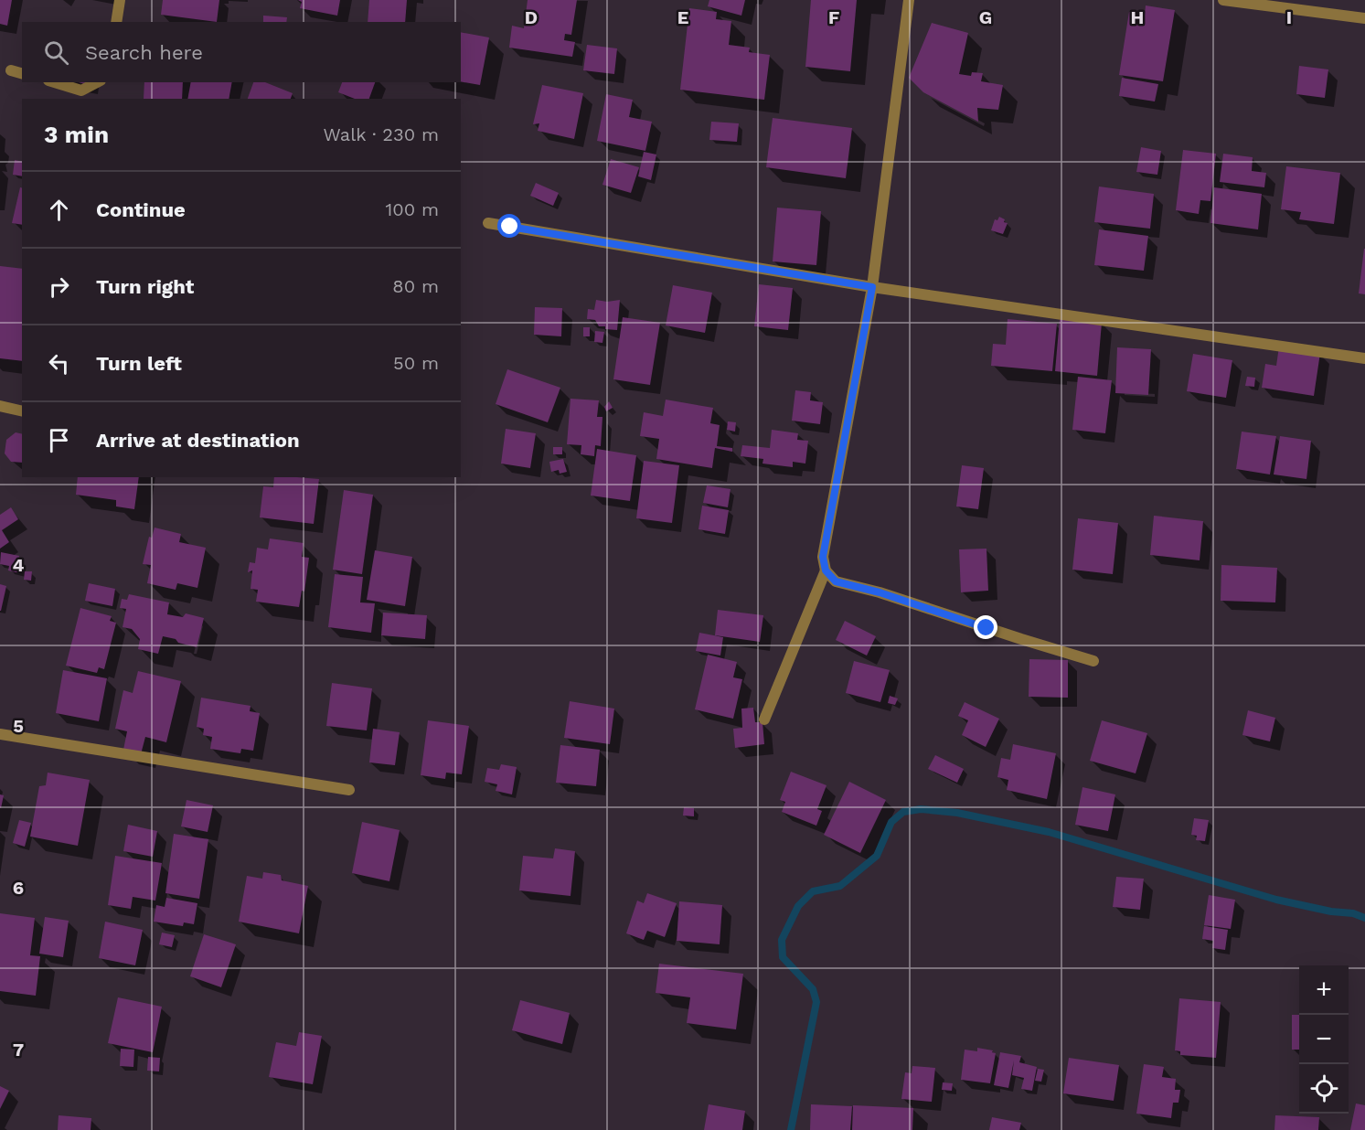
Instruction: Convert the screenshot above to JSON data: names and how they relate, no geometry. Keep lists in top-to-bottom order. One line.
{"page":{"search":"Search here","heading":["3 min","Walk · 230 m"],"list":[["Continue","100 m"],["Turn right","80 m"],["Turn left","50 m"],"Arrive at destination"],"map_buttons":["+","−"]},"grid":{"columns":["D","E","F","G","H","I"],"rows":["4","5","6","7"]}}
